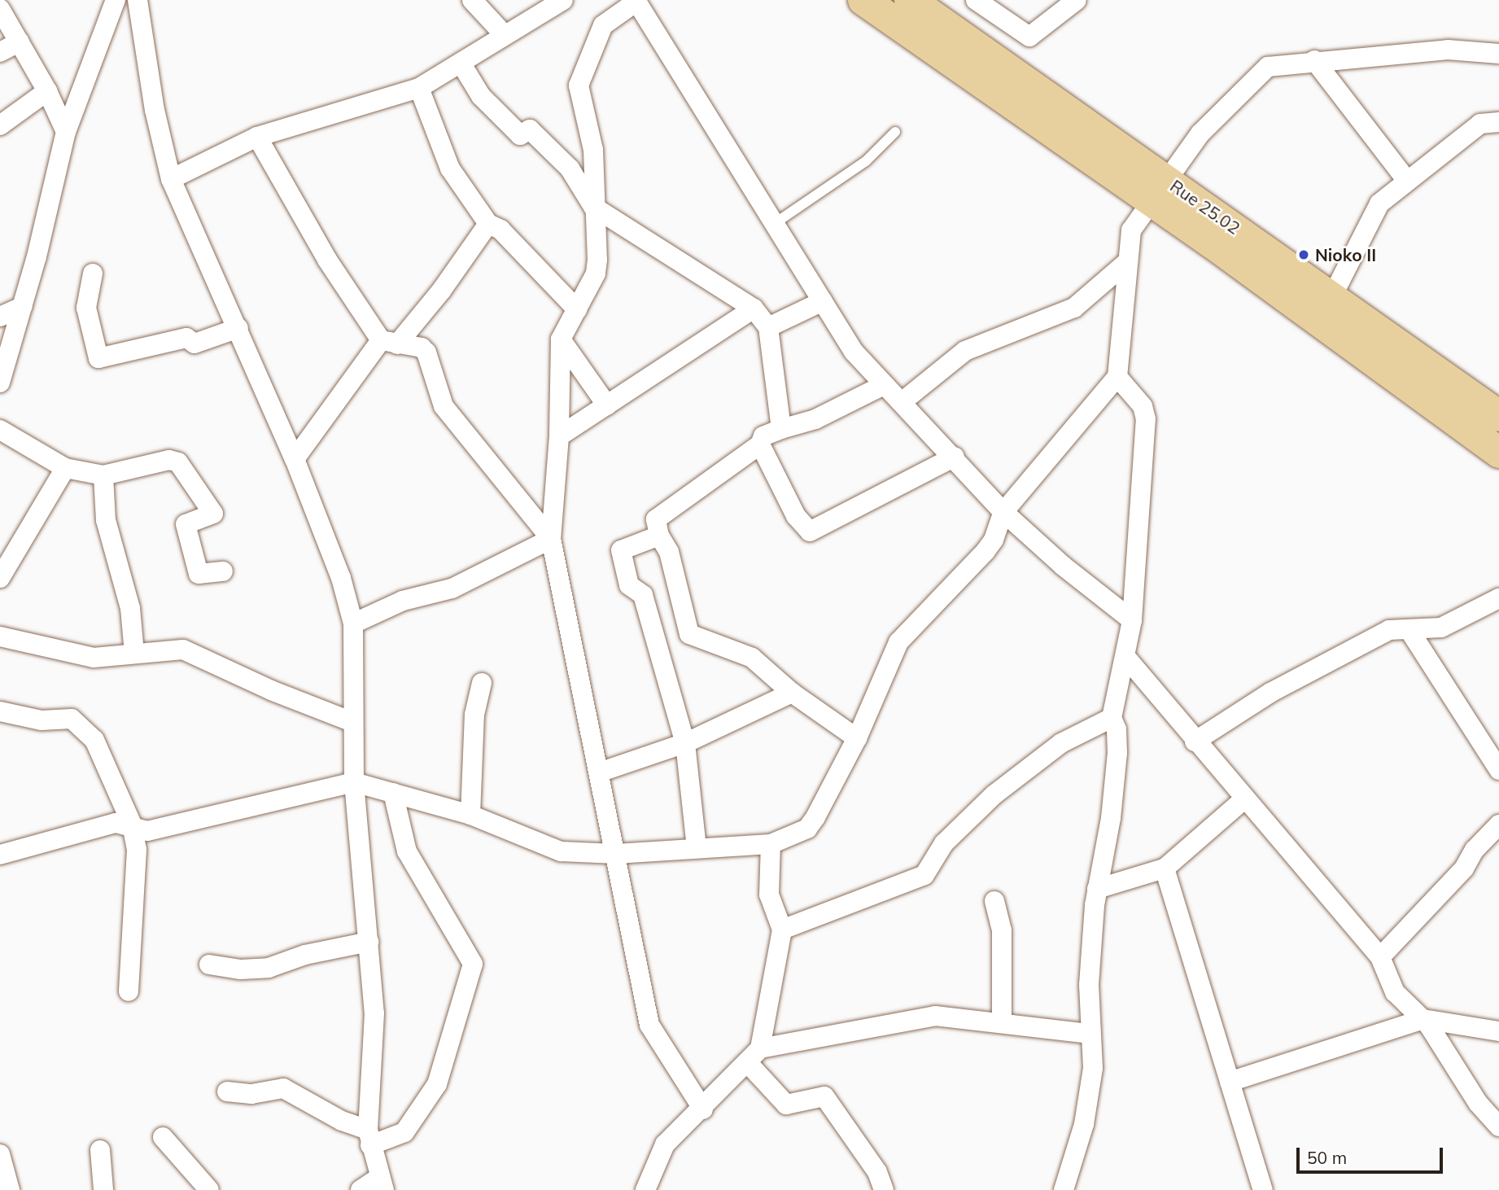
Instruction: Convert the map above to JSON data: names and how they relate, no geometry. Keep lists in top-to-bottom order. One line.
{"streets":{"main road":["Rue 25.02"]},"places":["Nioko II"],"scale_bar":"50 m"}
